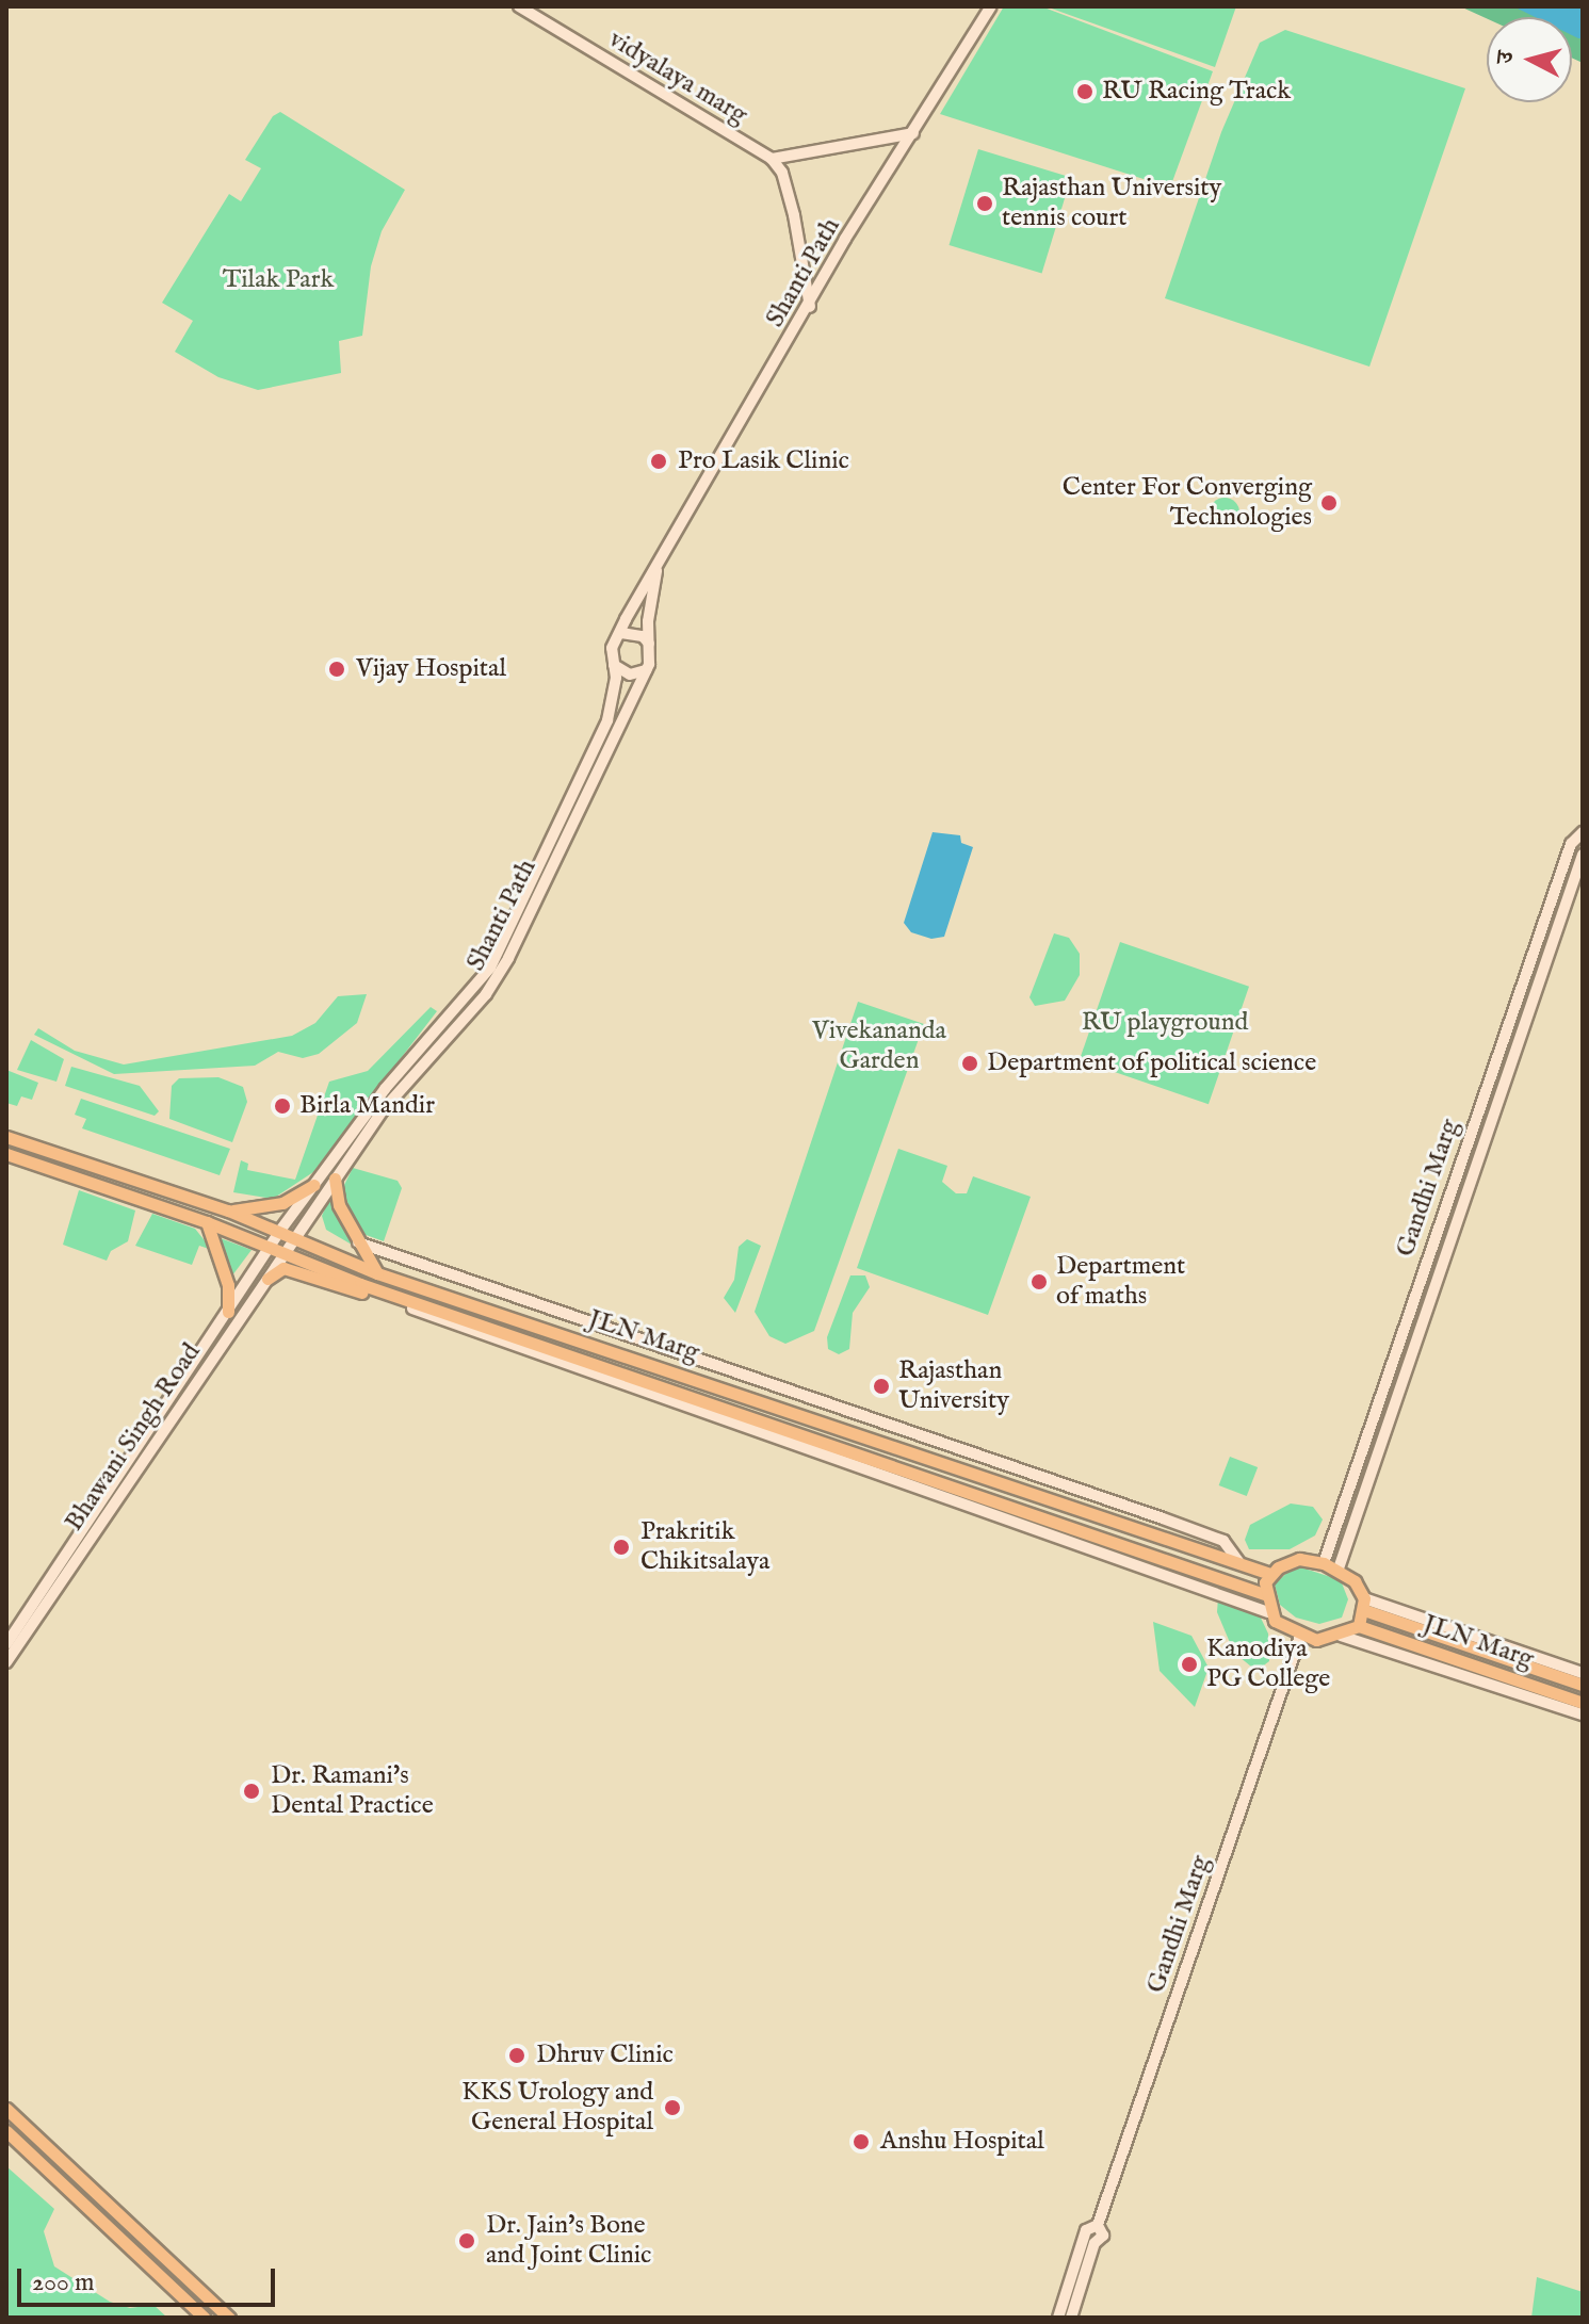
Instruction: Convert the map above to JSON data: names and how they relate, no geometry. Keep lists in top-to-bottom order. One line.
{"streets":{"main road":["vidyalaya marg","Shanti Path","Gandhi Marg","JLN Marg","Bhawani Singh Road"]},"crossings":[["Shanti Path","JLN Marg"],["Shanti Path","Bhawani Singh Road"],["Gandhi Marg","JLN Marg"],["JLN Marg","Bhawani Singh Road"]],"parks":["Tilak Park","RU playground","Vivekananda Garden"],"places":["RU Racing Track","Rajasthan University tennis court","Pro Lasik Clinic","Center For Converging Technologies","Vijay Hospital","Department of political science","Birla Mandir","Department of maths","Rajasthan University","Prakritik Chikitsalaya","Kanodiya PG College","Dr. Ramani's Dental Practice","Dhruv Clinic","KKS Urology and General Hospital","Anshu Hospital","Dr. Jain's Bone and Joint Clinic"],"scale_bar":"200 m","north":"left"}
